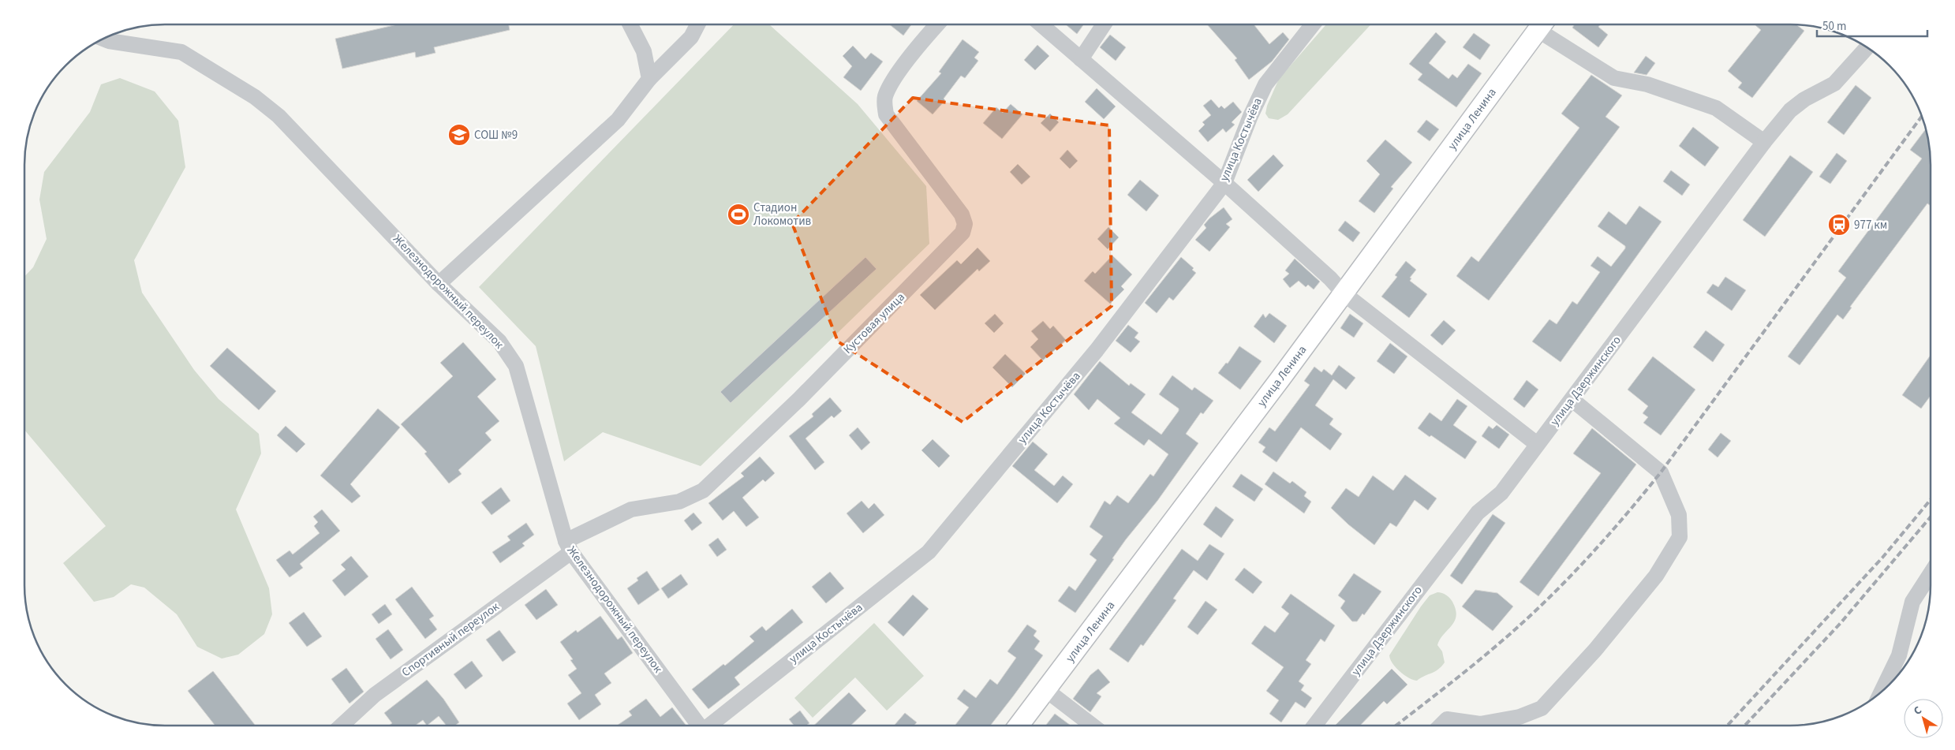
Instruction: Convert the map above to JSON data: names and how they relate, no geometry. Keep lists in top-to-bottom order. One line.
{"streets":{"main road":["улица Ленина"],"street":["улица Костычёва","Железнодорожный переулок","Кустовая улица","улица Дзержинского","Спортивный переулок"]},"crossings":[["Железнодорожный переулок","Кустовая улица"],["Железнодорожный переулок","Спортивный переулок"],["Кустовая улица","Спортивный переулок"]],"places":{"school or university":["СОШ №9"],"sports":["Стадион Локомотив"],"station":["977 км"]},"scale_bar":"50 m","north":"top left"}
